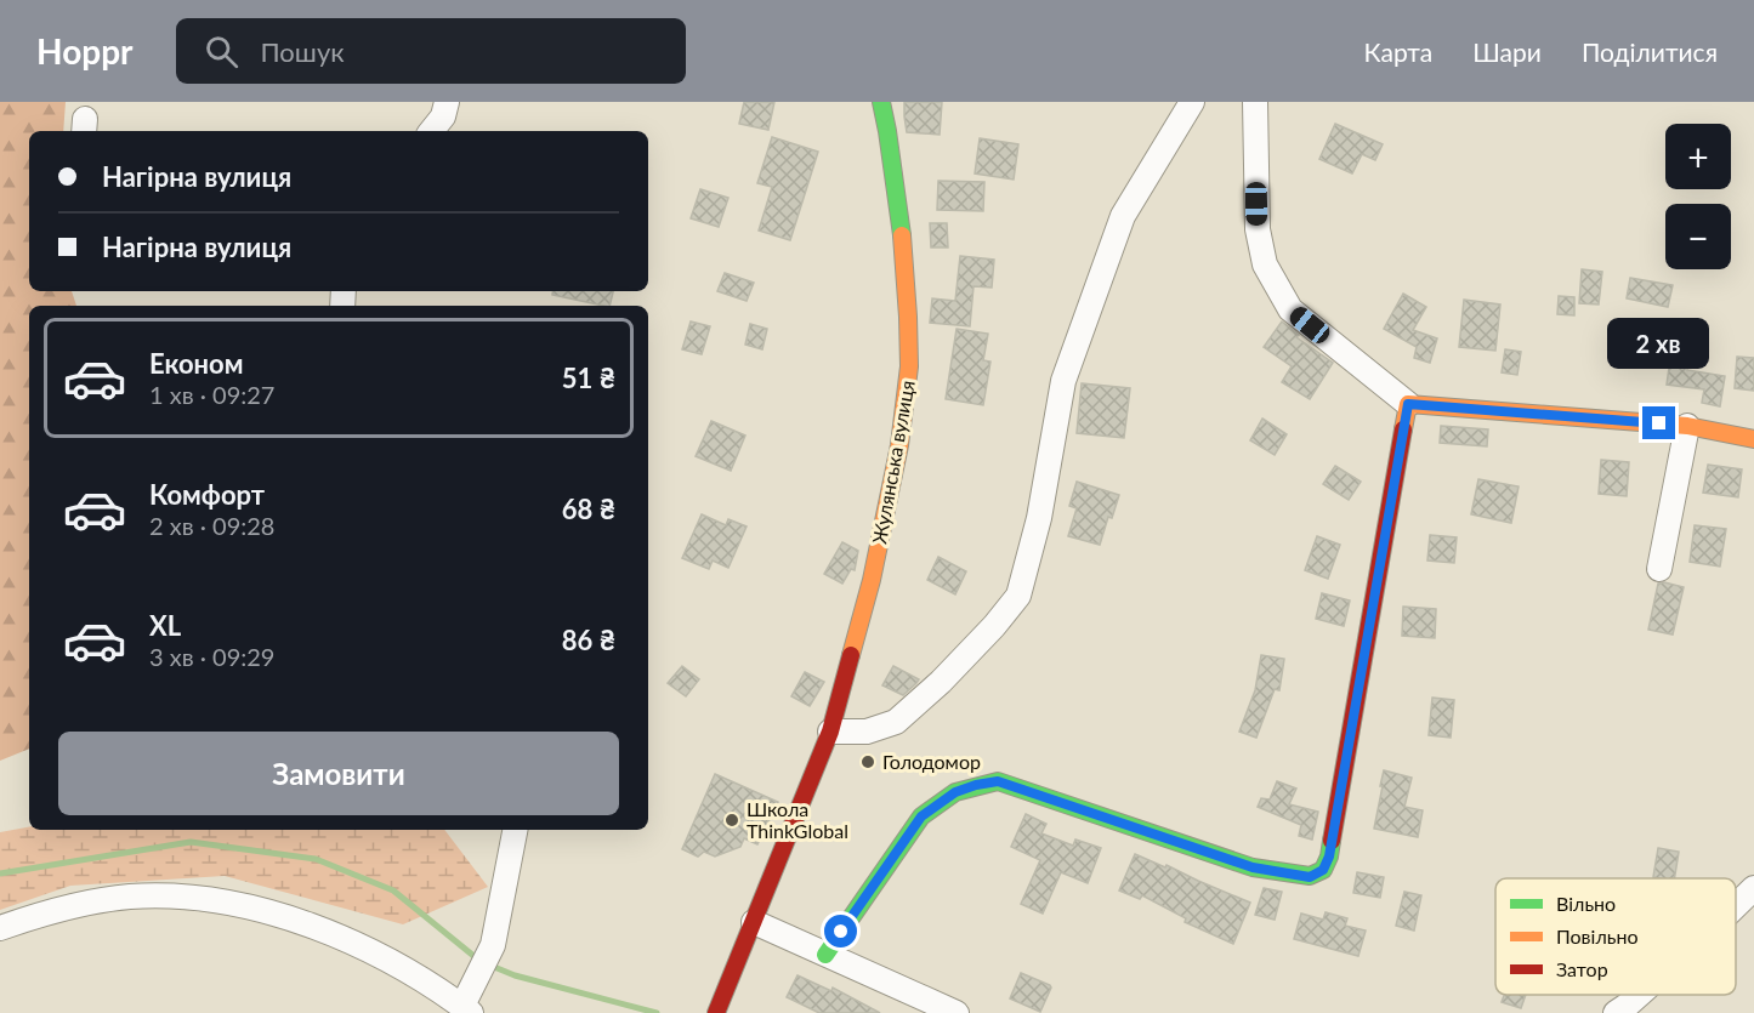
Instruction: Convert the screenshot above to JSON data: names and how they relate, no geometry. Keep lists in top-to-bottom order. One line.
{"streets":{"street":["Жулянська вулиця"]},"places":["Голодомор","Школа ThinkGlobal"],"legend":["Вільно","Повільно","Затор"],"page":{"header":"Hoppr","search":"Пошук","nav":["Карта","Шари","Поділитися"],"map_buttons":["+","−"],"banner":["Нагірна вулиця","Нагірна вулиця"],"bubble":"2 хв","list":[{"name":"Економ","note":"1 хв · 09:27","value":"51 ₴"},{"name":"Комфорт","note":"2 хв · 09:28","value":"68 ₴"},{"name":"XL","note":"3 хв · 09:29","value":"86 ₴"}],"buttons":"Замовити"}}
